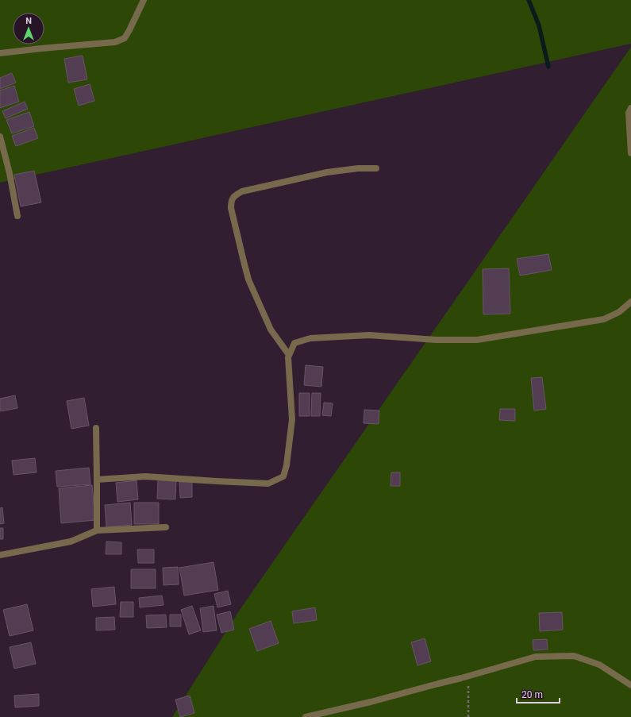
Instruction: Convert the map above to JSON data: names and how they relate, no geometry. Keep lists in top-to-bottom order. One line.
{"scale_bar":"20 m","north":"top"}
